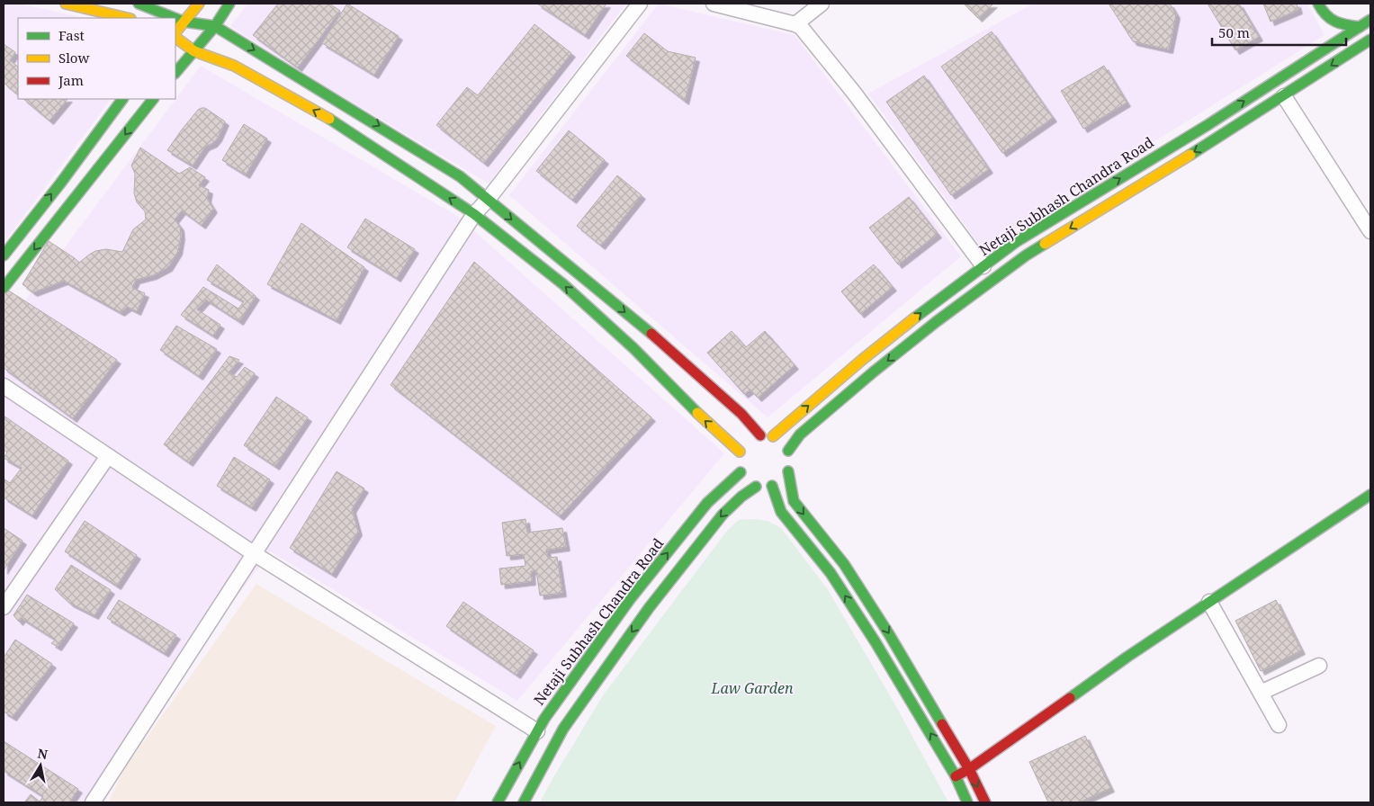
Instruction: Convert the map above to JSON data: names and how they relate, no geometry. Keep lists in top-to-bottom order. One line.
{"streets":{"main road":["Netaji Subhash Chandra Road"]},"parks":["Law Garden"],"legend":["Fast","Slow","Jam"],"scale_bar":"50 m","north":"top"}
